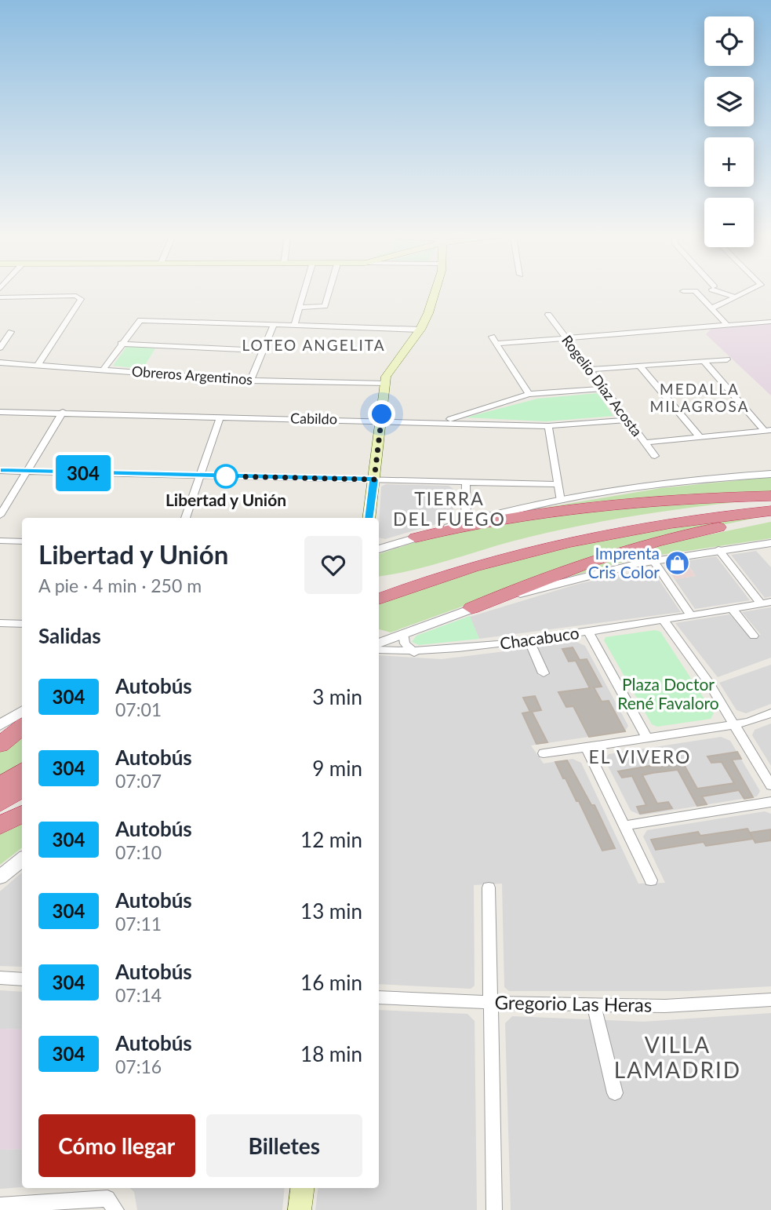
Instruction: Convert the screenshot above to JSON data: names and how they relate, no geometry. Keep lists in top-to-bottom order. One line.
{"streets":{"street":["Obreros Argentinos","Rogelio Díaz Acosta","Cabildo","Chacabuco","Gregorio Las Heras"]},"crossings":[["Rogelio Díaz Acosta","Cabildo"]],"districts":["LOTEO ANGELITA","MEDALLA MILAGROSA","TIERRA DEL FUEGO","EL VIVERO","VILLA LAMADRID"],"parks":["Plaza Doctor René Favaloro"],"places":{"other":["Libertad y Unión"],"shop":["Imprenta Cris Color"]},"lines":["bus line 304"],"page":{"on_map":"304","map_buttons":["+","−"],"heading":[["Libertad y Unión","A pie · 4 min · 250 m"],"Salidas"],"list":[{"mark":"304","name":"Autobús","note":"07:01","value":"3 min"},{"mark":"304","name":"Autobús","note":"07:07","value":"9 min"},{"mark":"304","name":"Autobús","note":"07:10","value":"12 min"},{"mark":"304","name":"Autobús","note":"07:11","value":"13 min"},{"mark":"304","name":"Autobús","note":"07:14","value":"16 min"},{"mark":"304","name":"Autobús","note":"07:16","value":"18 min"}],"buttons":["Cómo llegar","Billetes"]}}
